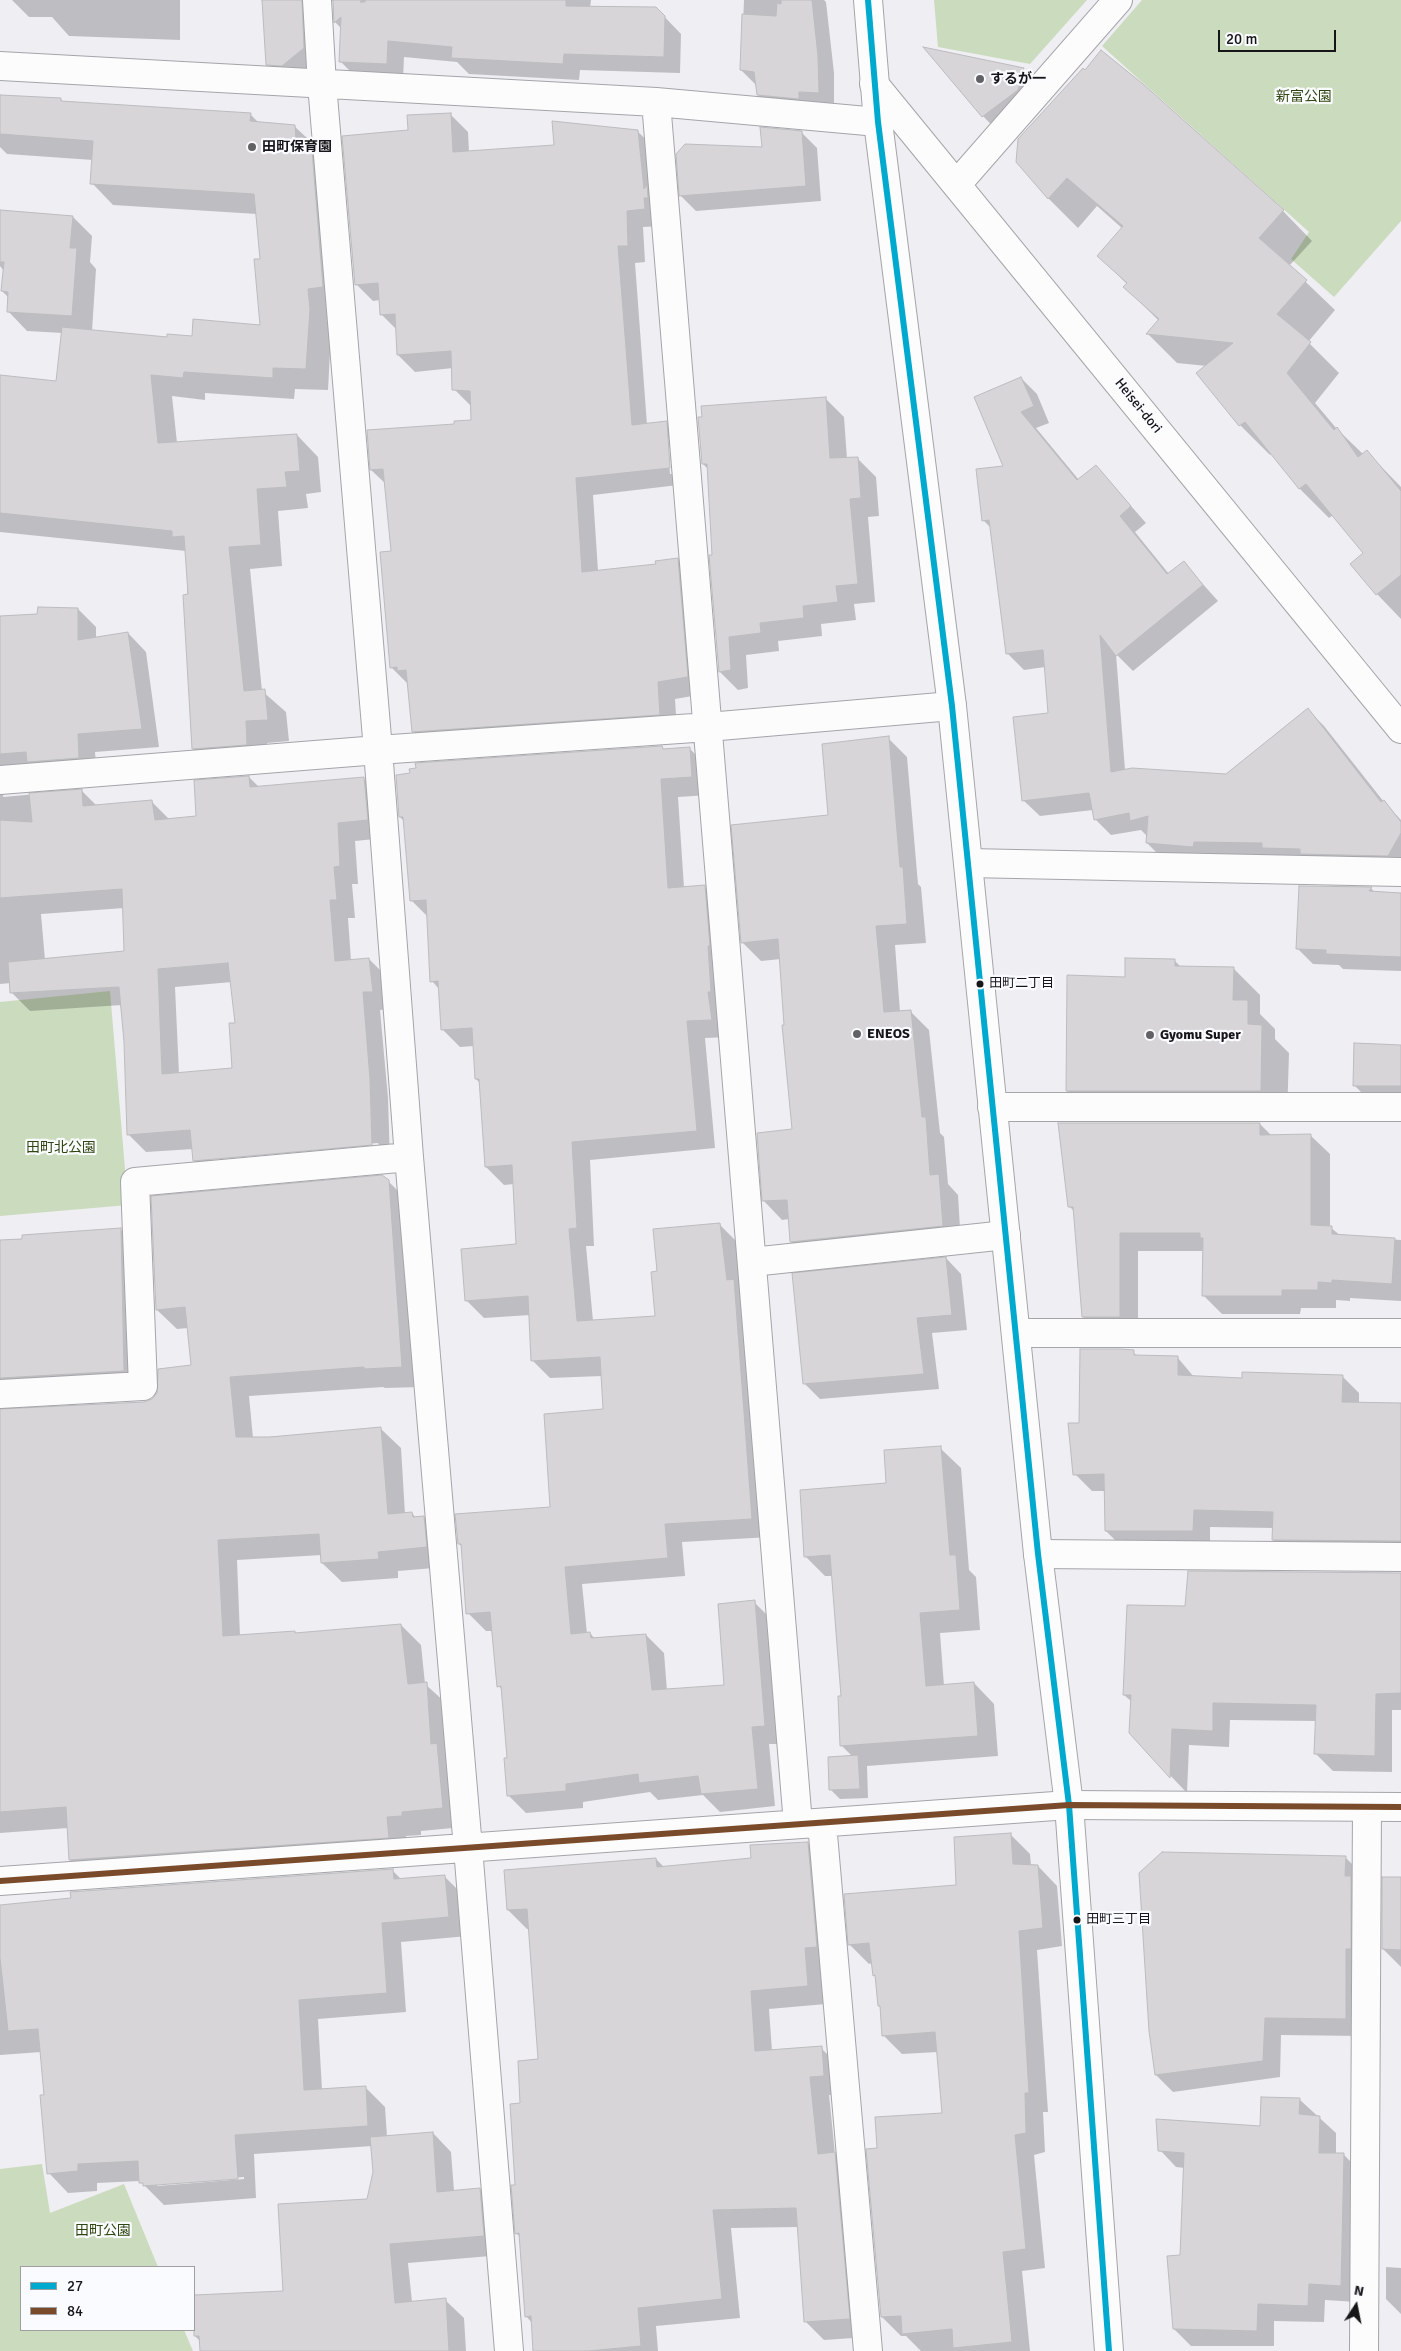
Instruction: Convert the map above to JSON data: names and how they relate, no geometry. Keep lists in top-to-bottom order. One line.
{"streets":{"street":["Heisei-dori"]},"parks":["新富公園","田町北公園","田町公園"],"places":["するが一","田町保育園","田町二丁目","ENEOS","Gyomu Super","田町三丁目"],"lines":["transit line 27","transit line 84"],"legend":["27","84"],"scale_bar":"20 m","north":"top"}
